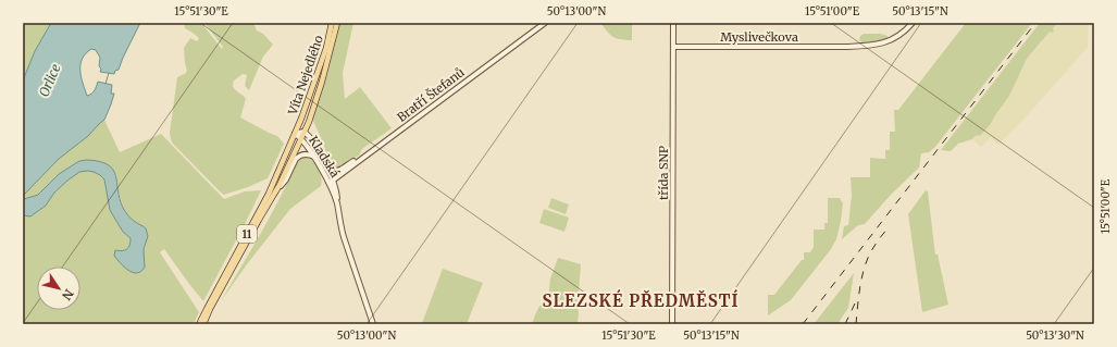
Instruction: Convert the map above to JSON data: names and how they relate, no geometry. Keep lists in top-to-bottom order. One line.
{"streets":{"main road":["Víta Nejedlého","11"],"street":["Myslivečkova","Bratří Štefanů","Kladská","třída SNP"]},"crossings":[["Myslivečkova","třída SNP"],["Víta Nejedlého","Kladská"],["Víta Nejedlého","11"],["Bratří Štefanů","Kladská"],["Kladská","11"]],"districts":["SLEZSKÉ PŘEDMĚSTÍ"],"water":["Orlice"],"north":"bottom right","coordinates":["15°51'30\"E","50°13'00\"N","15°51'00\"E","50°13'15\"N","50°13'30\"N"]}
